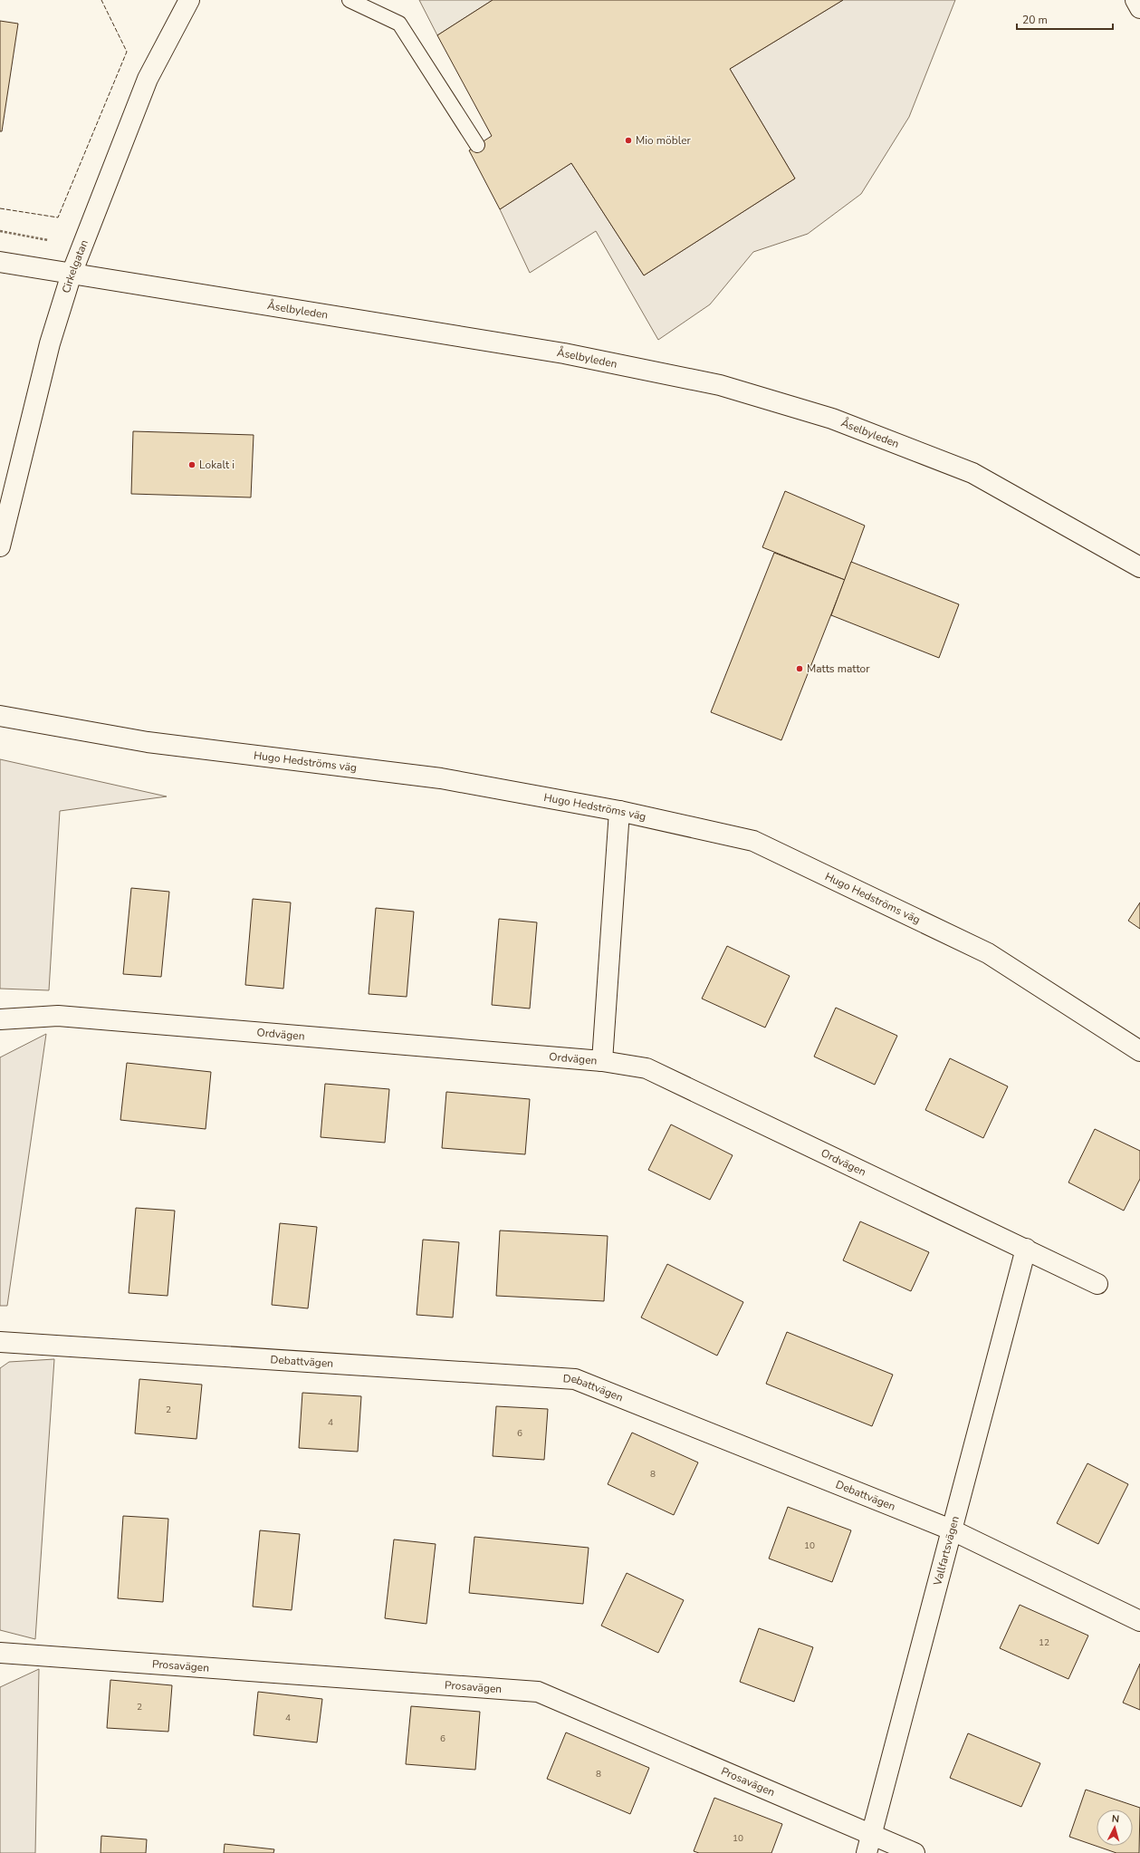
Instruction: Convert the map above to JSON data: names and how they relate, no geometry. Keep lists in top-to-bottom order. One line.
{"streets":{"main road":["Cirkelgatan","Åselbyleden","Hugo Hedströms väg","Ordvägen","Debattvägen","Vallfartsvägen","Prosavägen"]},"crossings":[["Cirkelgatan","Åselbyleden"],["Ordvägen","Vallfartsvägen"],["Debattvägen","Vallfartsvägen"],["Vallfartsvägen","Prosavägen"]],"places":["Mio möbler","Lokalt i","Matts mattor"],"house_numbers":["2","4","6","8","10","12","2","4","6","8","10"],"scale_bar":"20 m","north":"top"}
